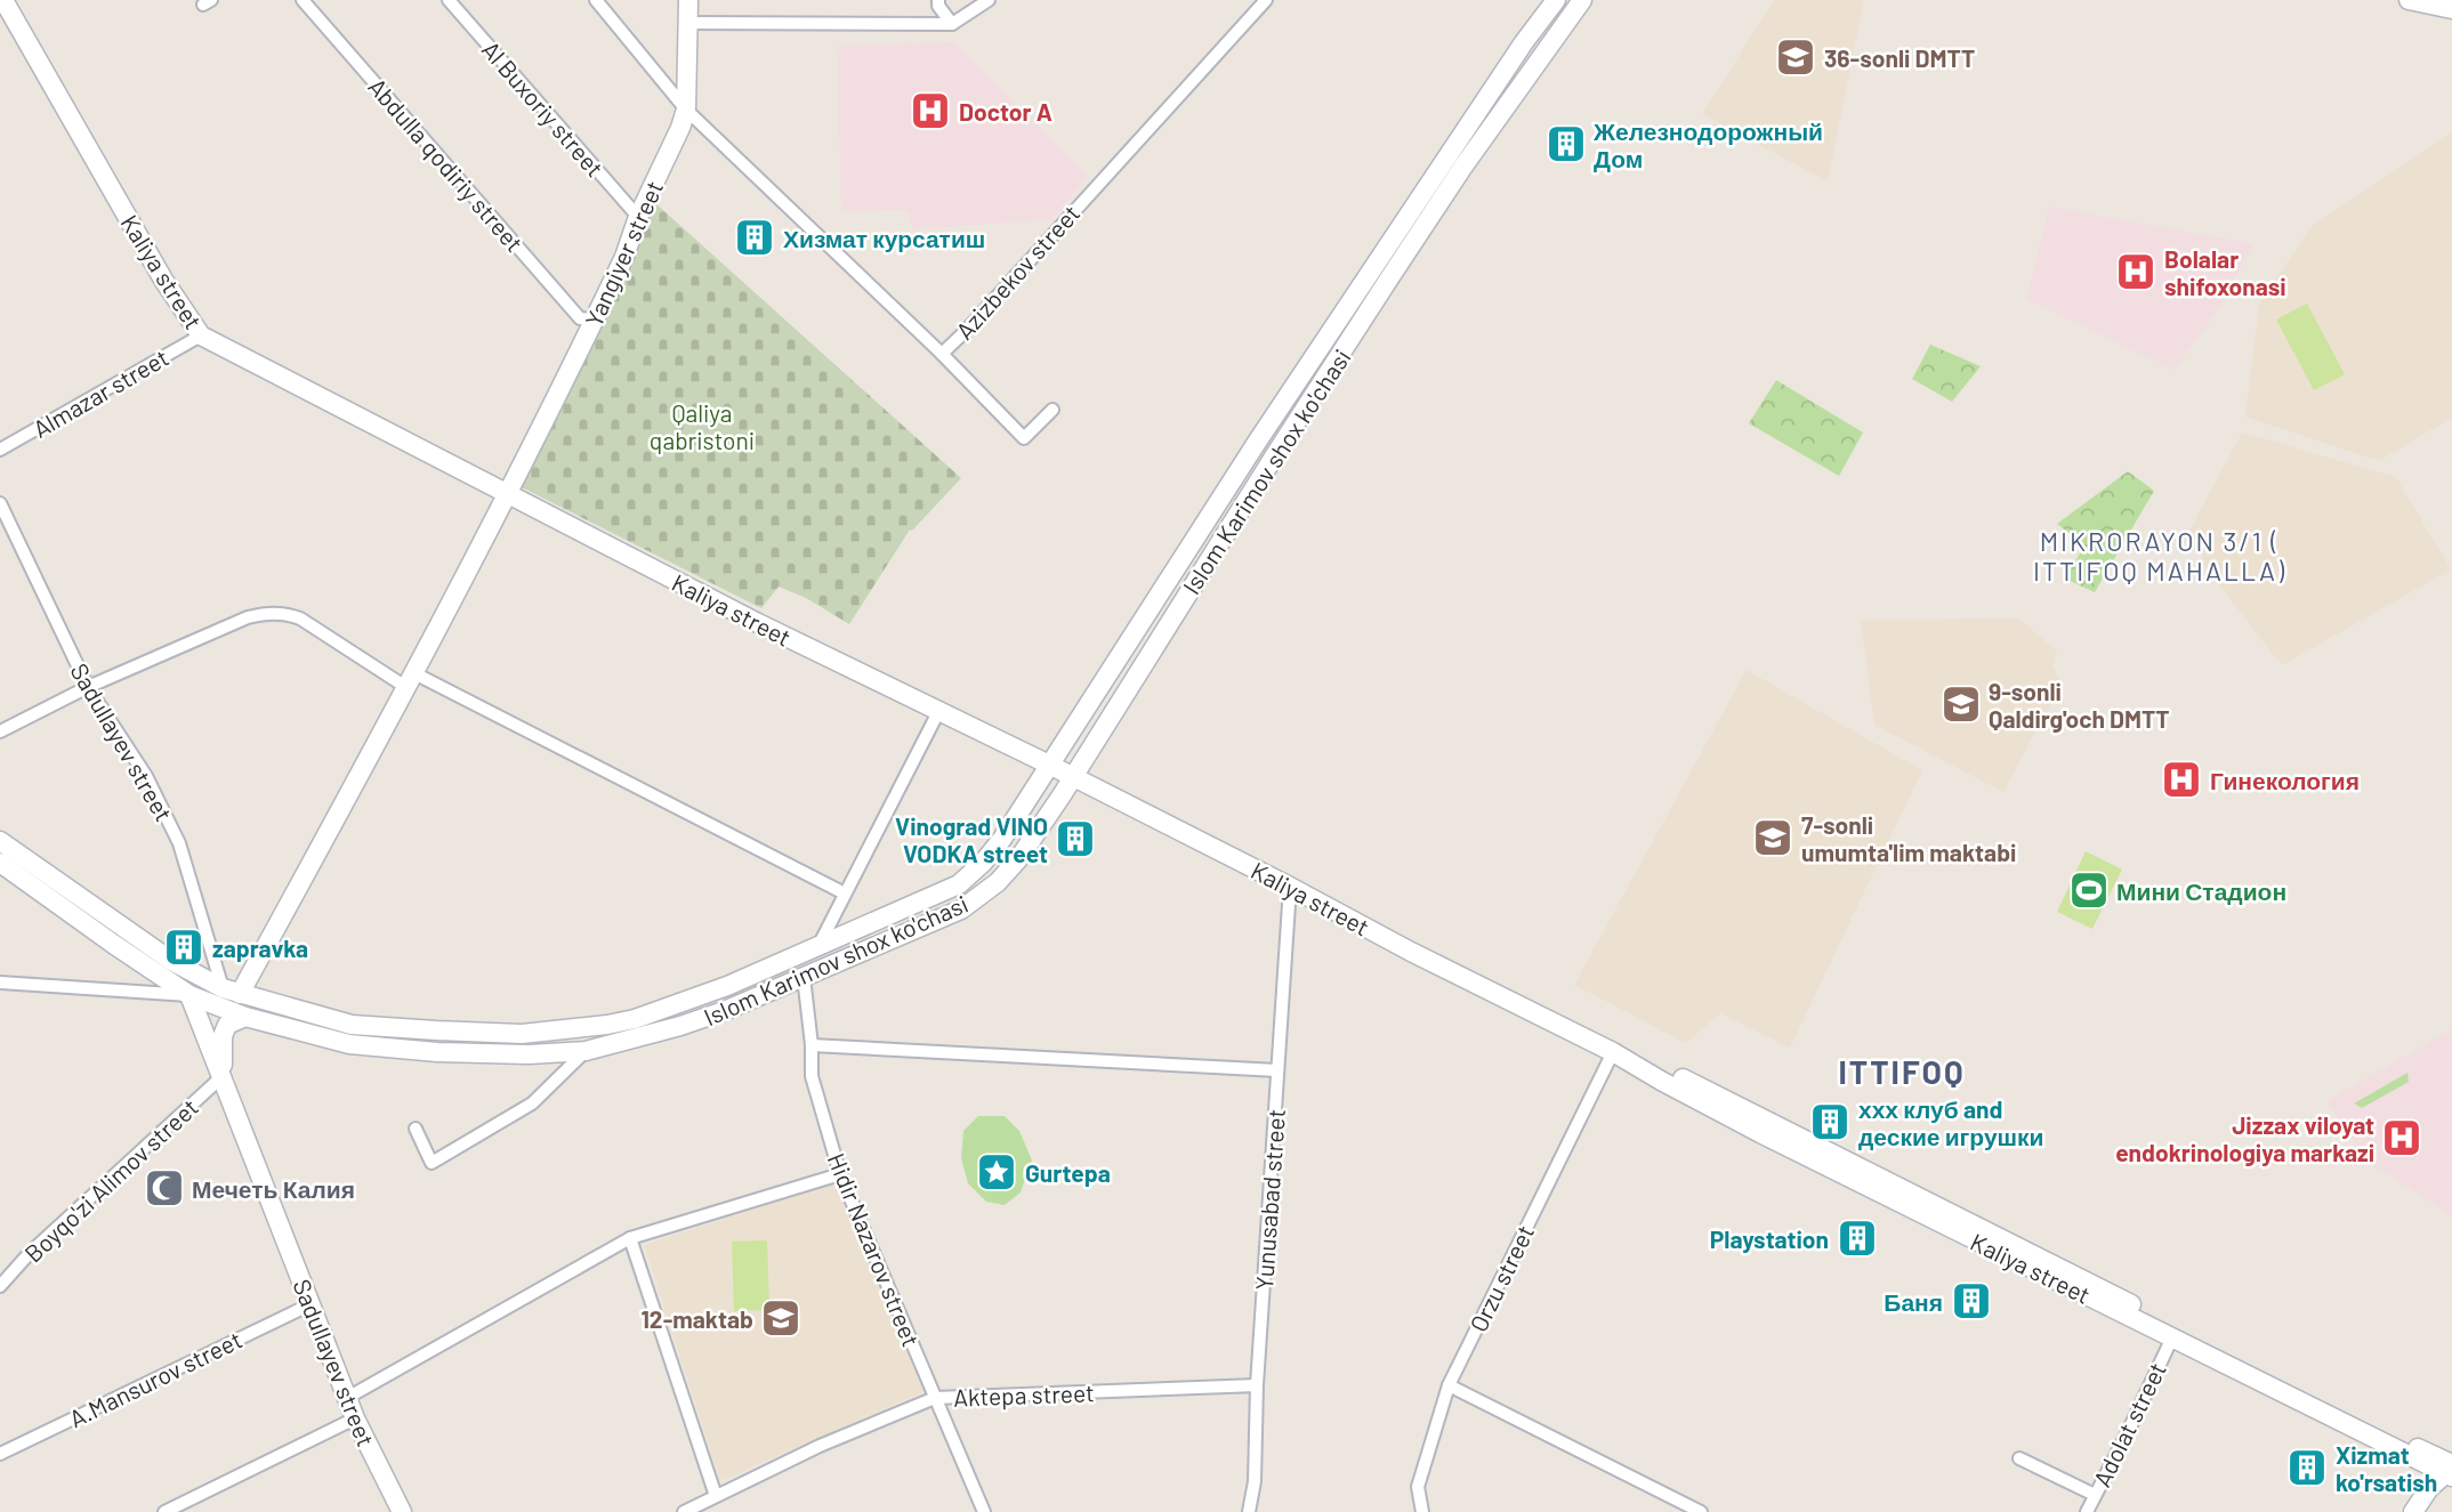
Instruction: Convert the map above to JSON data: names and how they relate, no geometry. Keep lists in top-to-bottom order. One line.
{"streets":{"main road":["Yangiyer street","Kaliya street","Islom Karimov shox ko'chasi","Sadullayev street"],"street":["Al Buxoriy street","Abdulla qodiriy street","Azizbekov street","Almazar street","Boyqo'zi Alimov street","Yunusabad street","Hidir Nazarov street","Orzu street","A.Mansurov street","Aktepa street","Adolat street"]},"crossings":[["Al Buxoriy street","Yangiyer street"],["Abdulla qodiriy street","Yangiyer street"],["Yangiyer street","Kaliya street"],["Yangiyer street","Azizbekov street"],["Yangiyer street","Islom Karimov shox ko'chasi"],["Yangiyer street","Sadullayev street"],["Kaliya street","Almazar street"],["Kaliya street","Islom Karimov shox ko'chasi"],["Kaliya street","Yunusabad street"],["Kaliya street","Orzu street"],["Kaliya street","Adolat street"],["Islom Karimov shox ko'chasi","Sadullayev street"],["Islom Karimov shox ko'chasi","Hidir Nazarov street"],["Sadullayev street","Boyqo'zi Alimov street"],["Sadullayev street","A.Mansurov street"],["Yunusabad street","Aktepa street"],["Hidir Nazarov street","Aktepa street"]],"districts":["MIKRORAYON 3/1 ( ITTIFOQ MAHALLA)","ITTIFOQ"],"parks":["Qaliya qabristoni"],"places":{"school or university":["36-sonli DMTT","9-sonli Qaldirg'och DMTT","7-sonli umumta'lim maktabi","12-maktab"],"hospital":["Doctor A","Bolalar shifoxonasi","Гинекология","Jizzax viloyat endokrinologiya markazi"],"building":["Железнодорожный Дом","Хизмат курсатиш","Vinograd VINO VODKA street","zapravka","ххх клуб and деские игрушки","Playstation","Баня","Xizmat ko'rsatish"],"sports":["Мини Стадион"],"place":["Gurtepa"],"mosque":["Мечеть Калия"]}}
